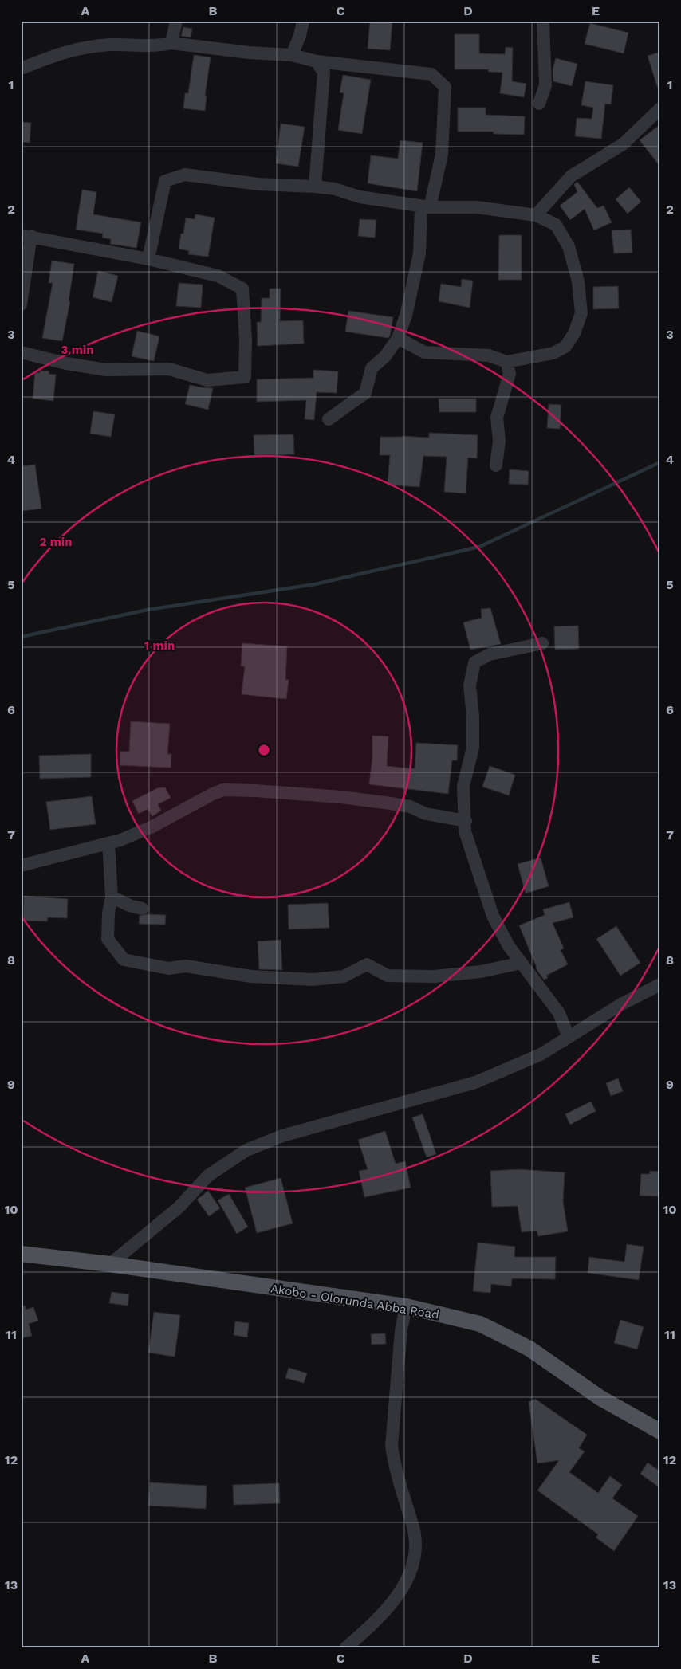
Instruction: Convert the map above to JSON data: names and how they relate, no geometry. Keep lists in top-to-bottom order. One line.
{"streets":{"main road":["Akobo - Olorunda Abba Road"]},"grid":{"columns":["A","B","C","D","E"],"rows":["1","2","3","4","5","6","7","8","9","10","11","12","13"]},"rings":["3 min","2 min","1 min"]}
